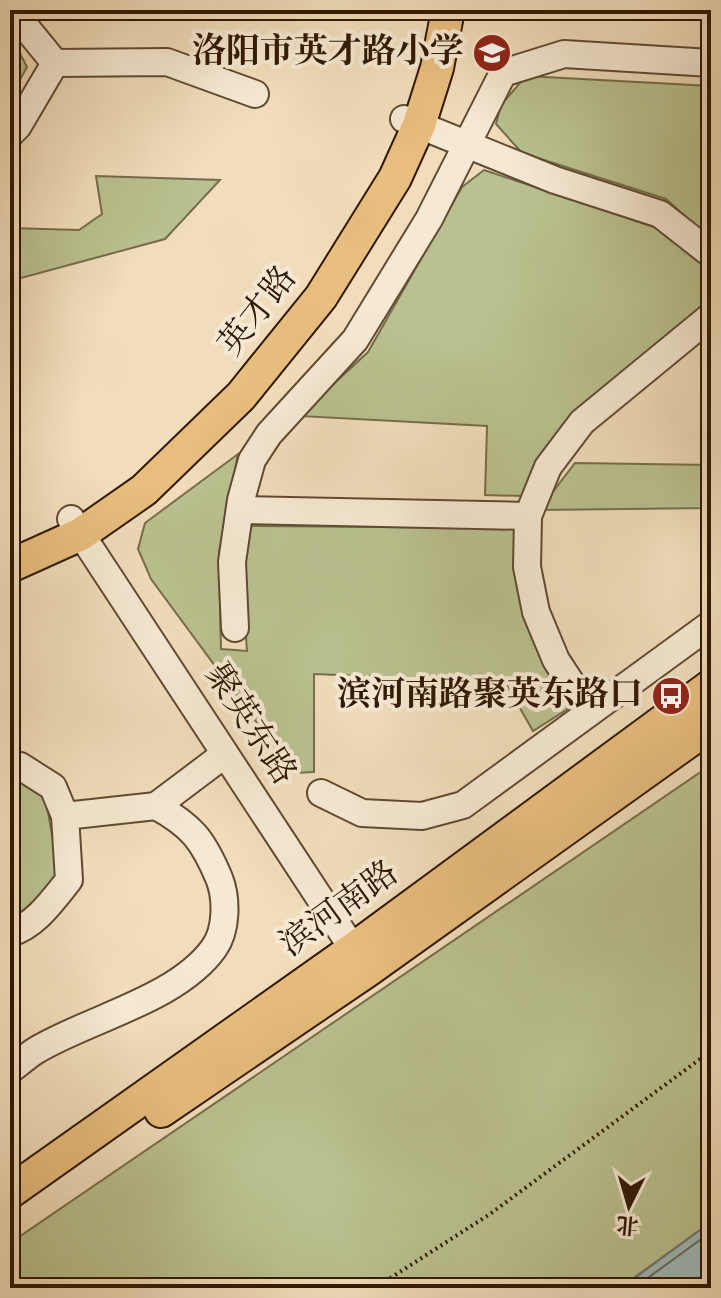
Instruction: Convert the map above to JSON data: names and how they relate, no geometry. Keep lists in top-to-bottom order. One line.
{"streets":{"main road":["英才路","滨河南路"],"street":["聚英东路"]},"crossings":[["英才路","聚英东路"],["聚英东路","滨河南路"]],"places":{"school or university":["洛阳市英才路小学"],"bus stop":["滨河南路聚英东路口"]},"north":"bottom"}
